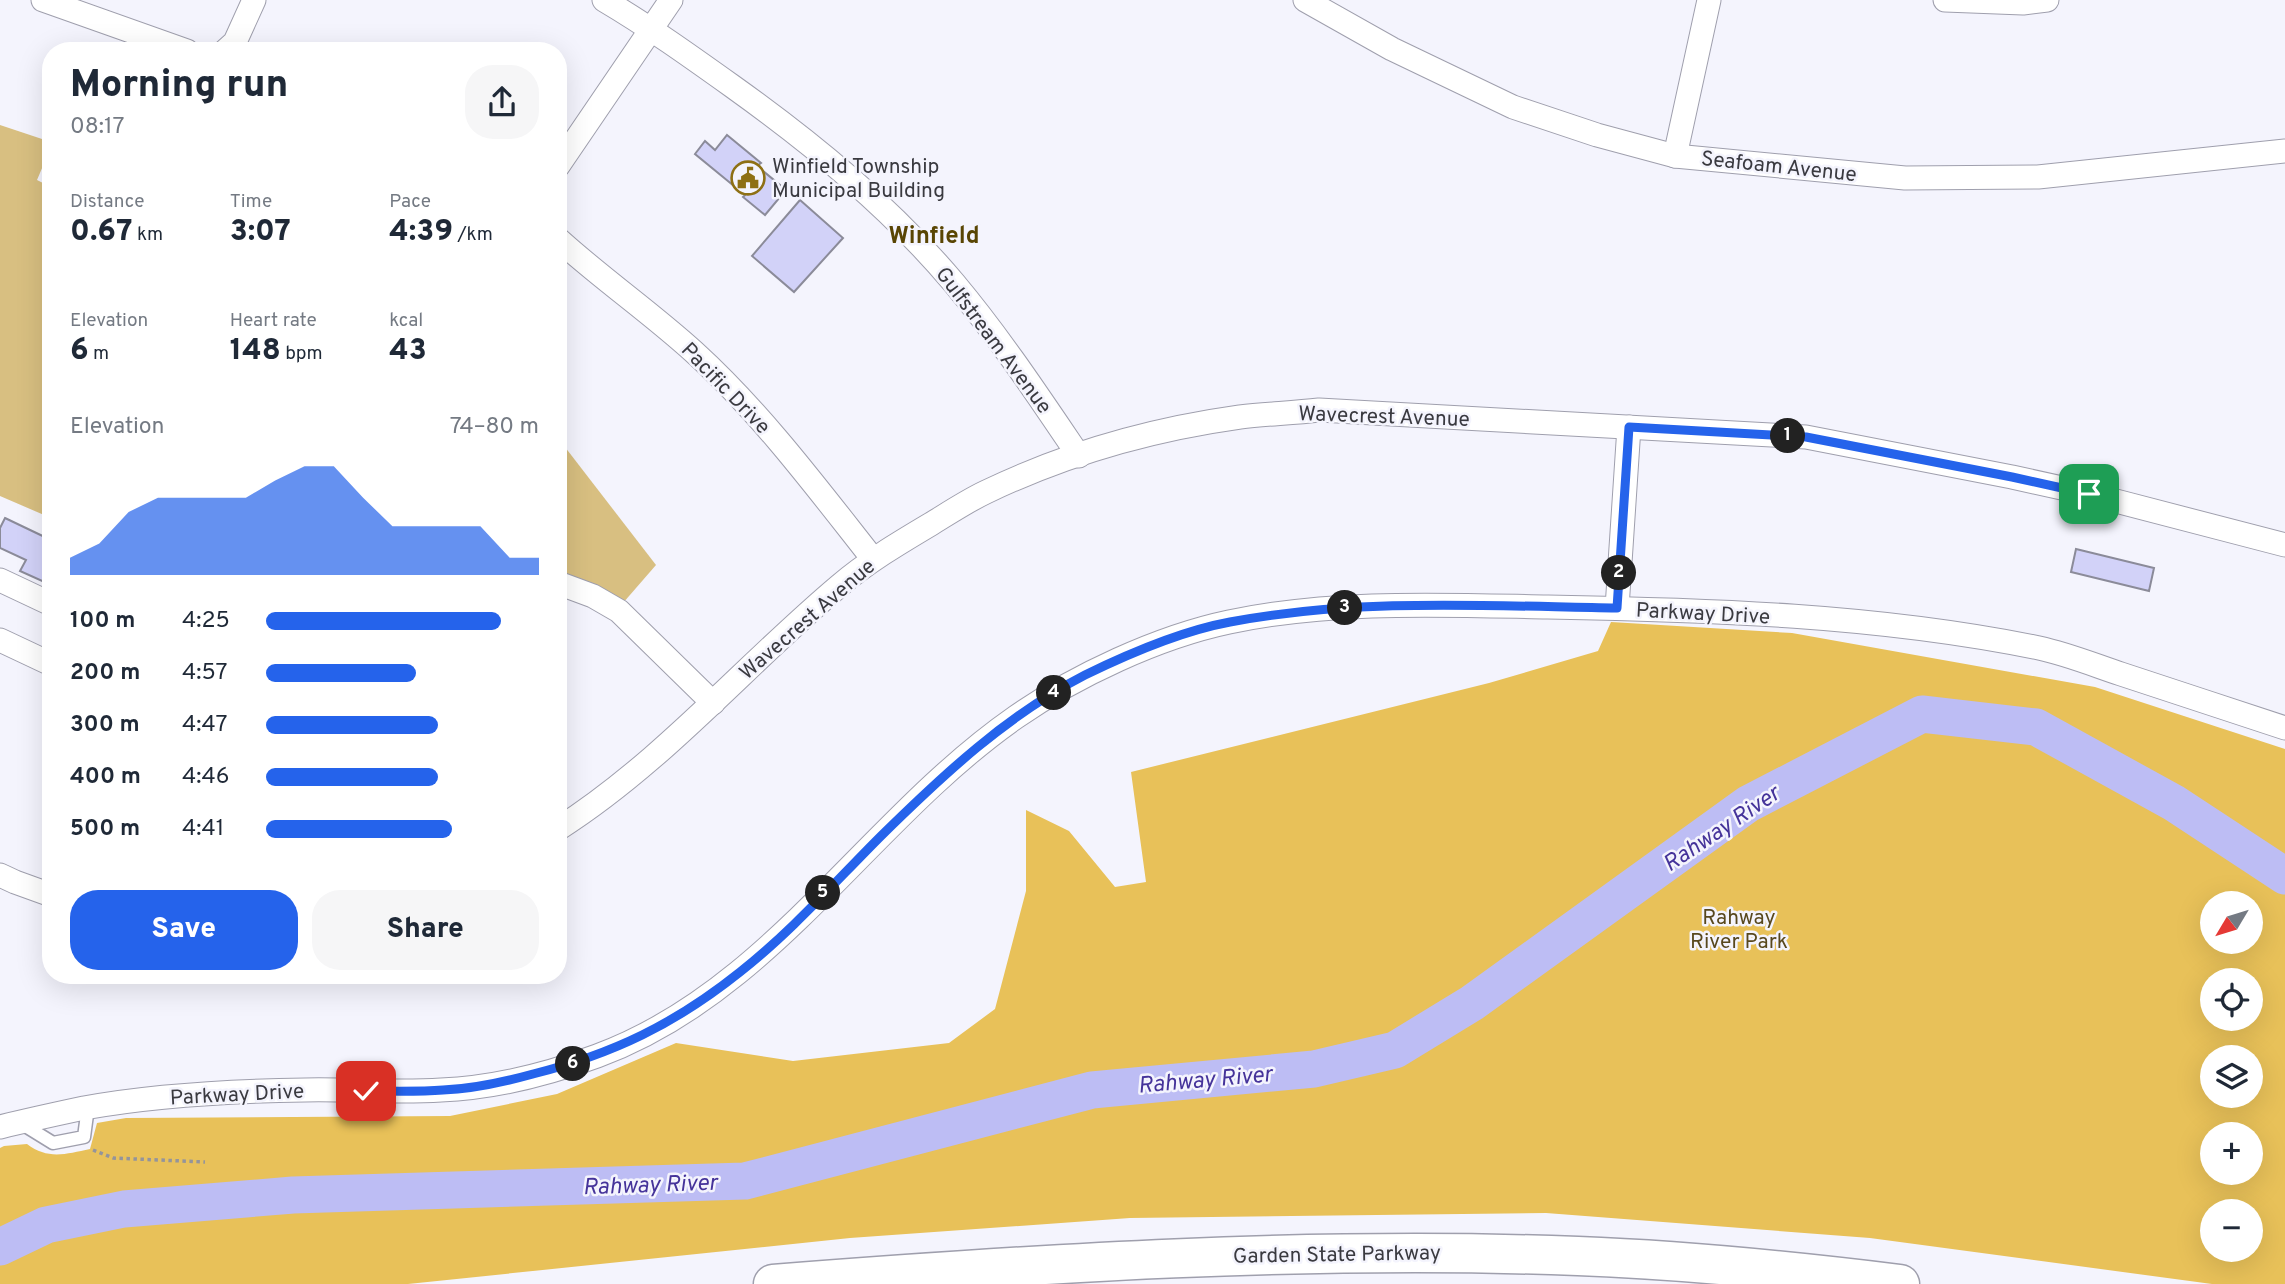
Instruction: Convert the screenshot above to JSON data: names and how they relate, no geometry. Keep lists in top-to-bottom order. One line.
{"streets":{"highway":["Garden State Parkway"],"street":["Seafoam Avenue","Gulfstream Avenue","Pacific Drive","Wavecrest Avenue","Parkway Drive"]},"crossings":[["Gulfstream Avenue","Wavecrest Avenue"],["Pacific Drive","Wavecrest Avenue"]],"districts":["Winfield"],"water":["Rahway River"],"parks":["Rahway River Park"],"places":{"public building":["Winfield Township Municipal Building"]},"north":"bottom left","page":{"heading":["Morning run","08:17"],"stats":[["Distance","0.67 km"],["Time","3:07"],["Pace","4:39 /km"],["Elevation","6 m"],["Heart rate","148 bpm"],["kcal","43"]],"chart":["Elevation","74–80 m"],"pins":["1","2","3","4","5","6"],"list":[{"name":"100 m","note":"4:25"},{"name":"200 m","note":"4:57"},{"name":"300 m","note":"4:47"},{"name":"400 m","note":"4:46"},{"name":"500 m","note":"4:41"}],"buttons":["Save","Share"],"map_buttons":["+","−"]}}
